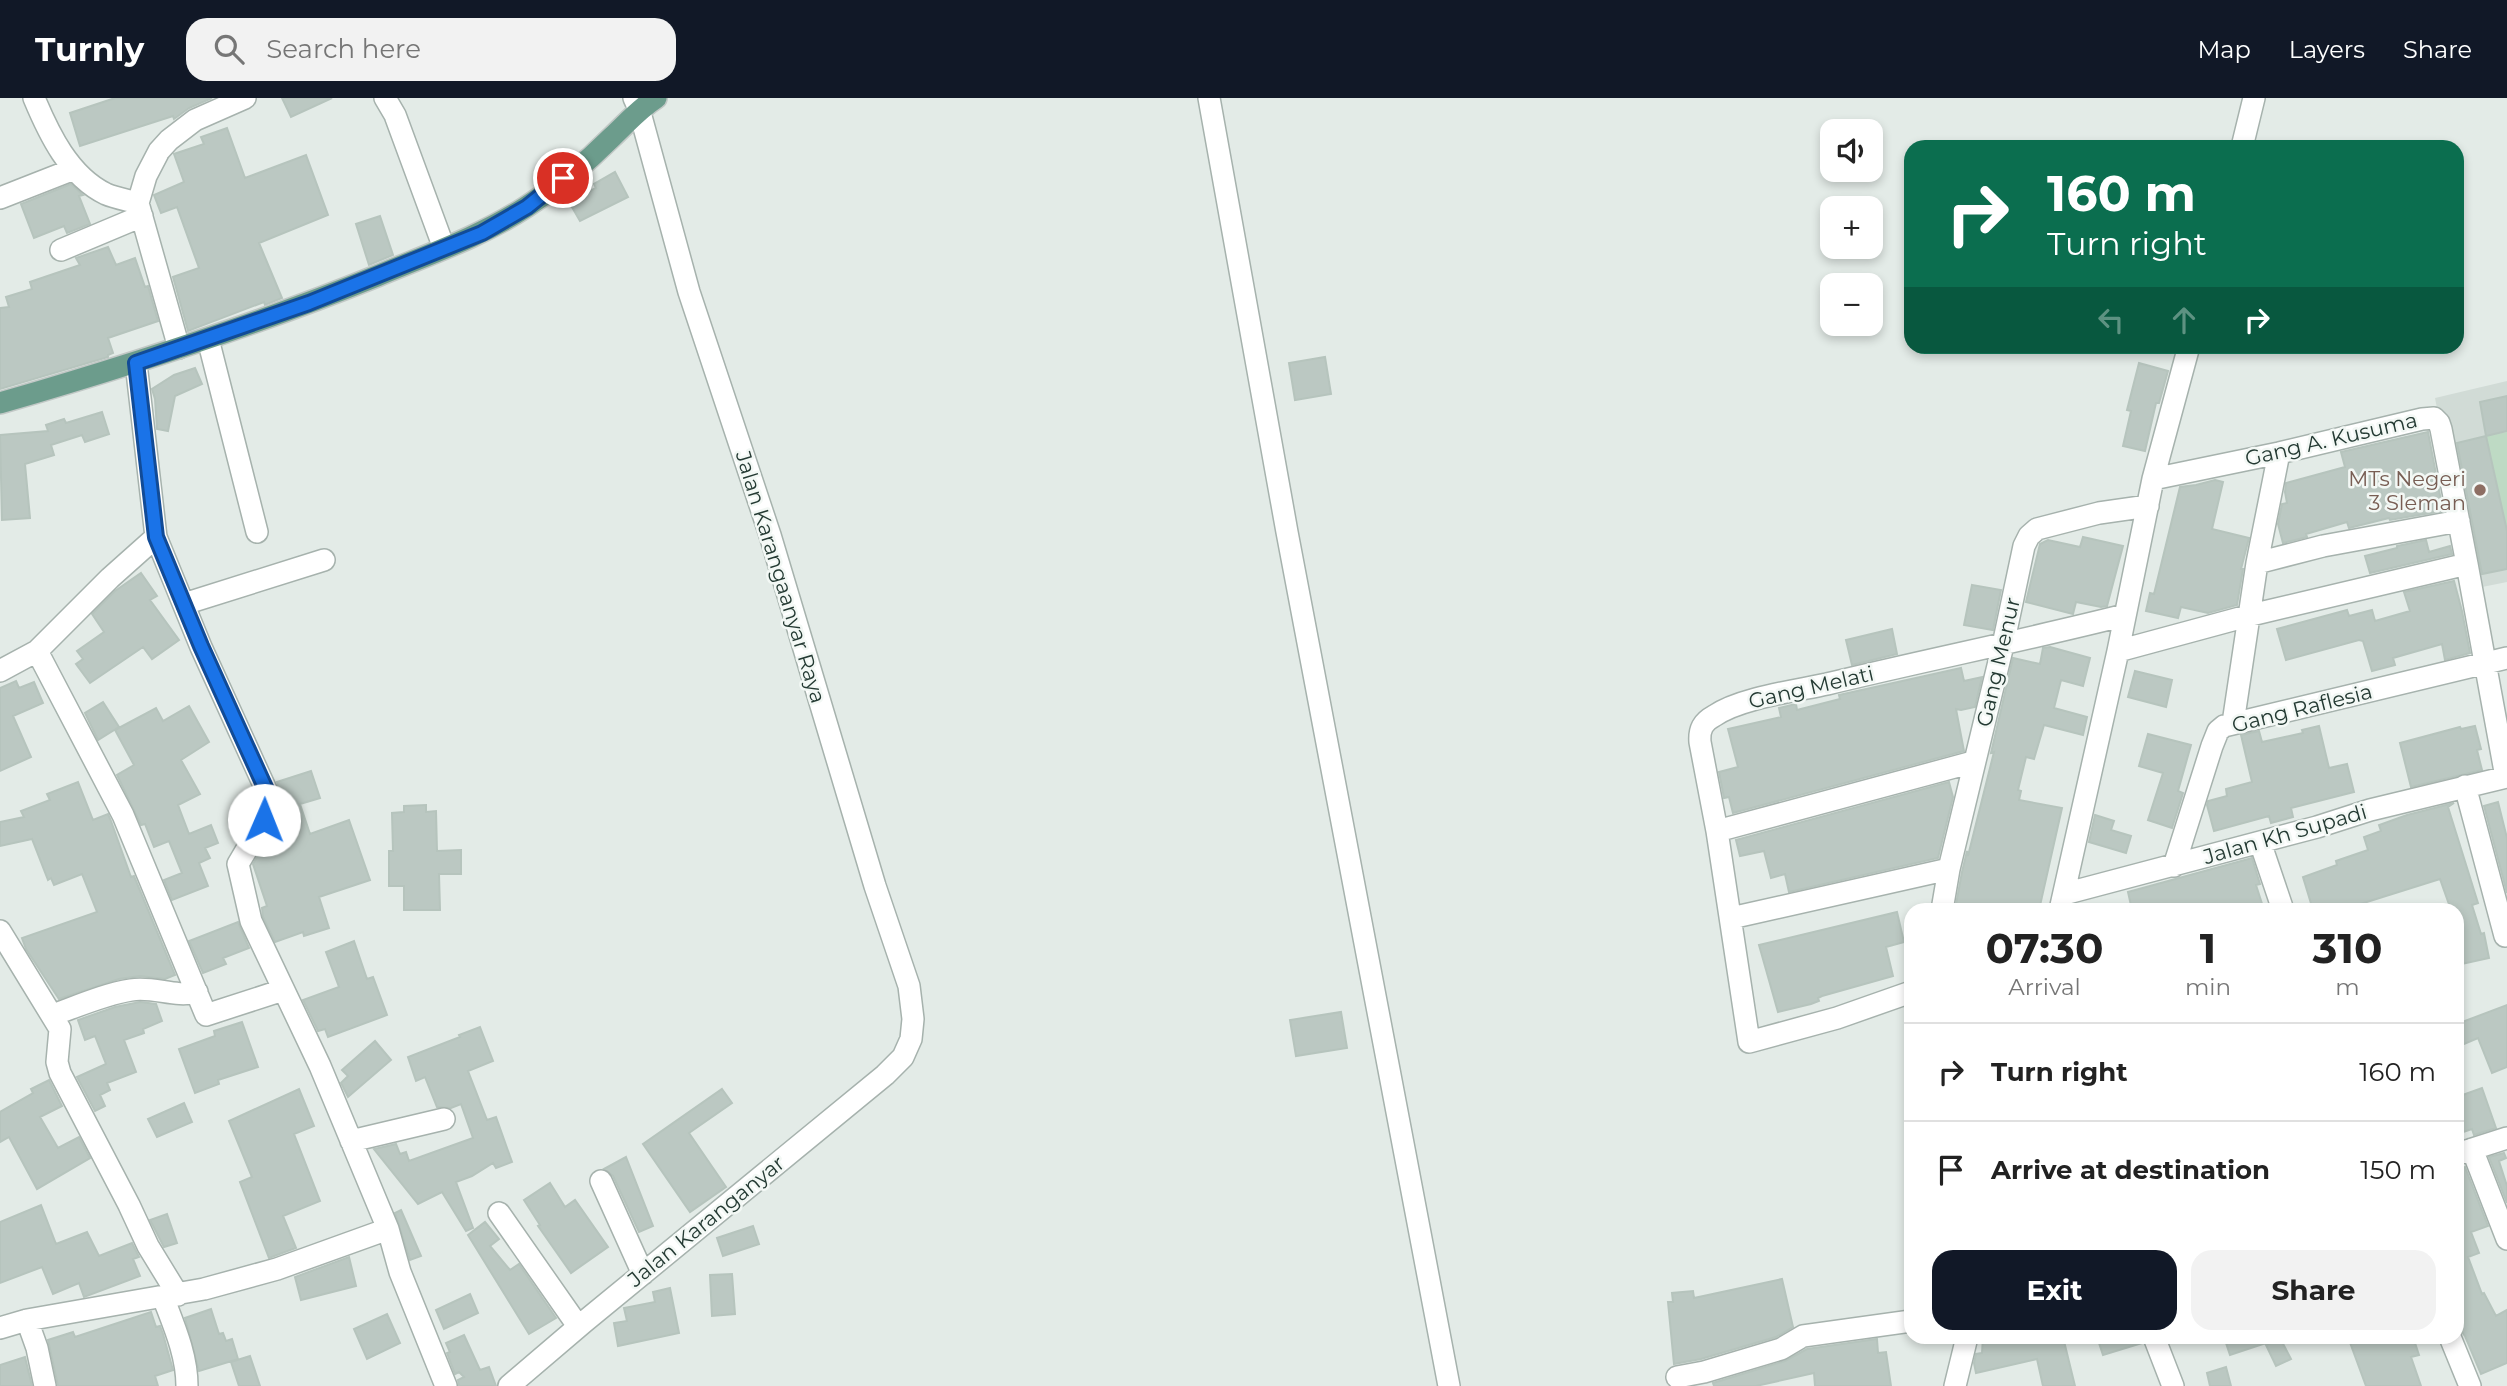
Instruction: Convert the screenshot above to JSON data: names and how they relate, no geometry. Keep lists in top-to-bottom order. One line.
{"streets":{"street":["Gang A. Kusuma","Jalan Karangaanyar Raya","Gang Menur","Gang Melati","Gang Raflesia","Jalan Kh Supadi","Jalan Karanganyar"]},"crossings":[["Gang A. Kusuma","Gang Raflesia"],["Gang A. Kusuma","Jalan Kh Supadi"],["Jalan Karangaanyar Raya","Jalan Karanganyar"],["Gang Menur","Gang Melati"],["Gang Raflesia","Jalan Kh Supadi"]],"places":["MTs Negeri 3 Sleman"],"page":{"header":"Turnly","search":"Search here","nav":["Map","Layers","Share"],"map_buttons":["+","−"],"turn":["160 m","Turn right"],"eta":["07:30","Arrival","1","min","310","m"],"list":[{"name":"Turn right","value":"160 m"},{"name":"Arrive at destination","value":"150 m"}],"buttons":["Exit","Share"]}}
